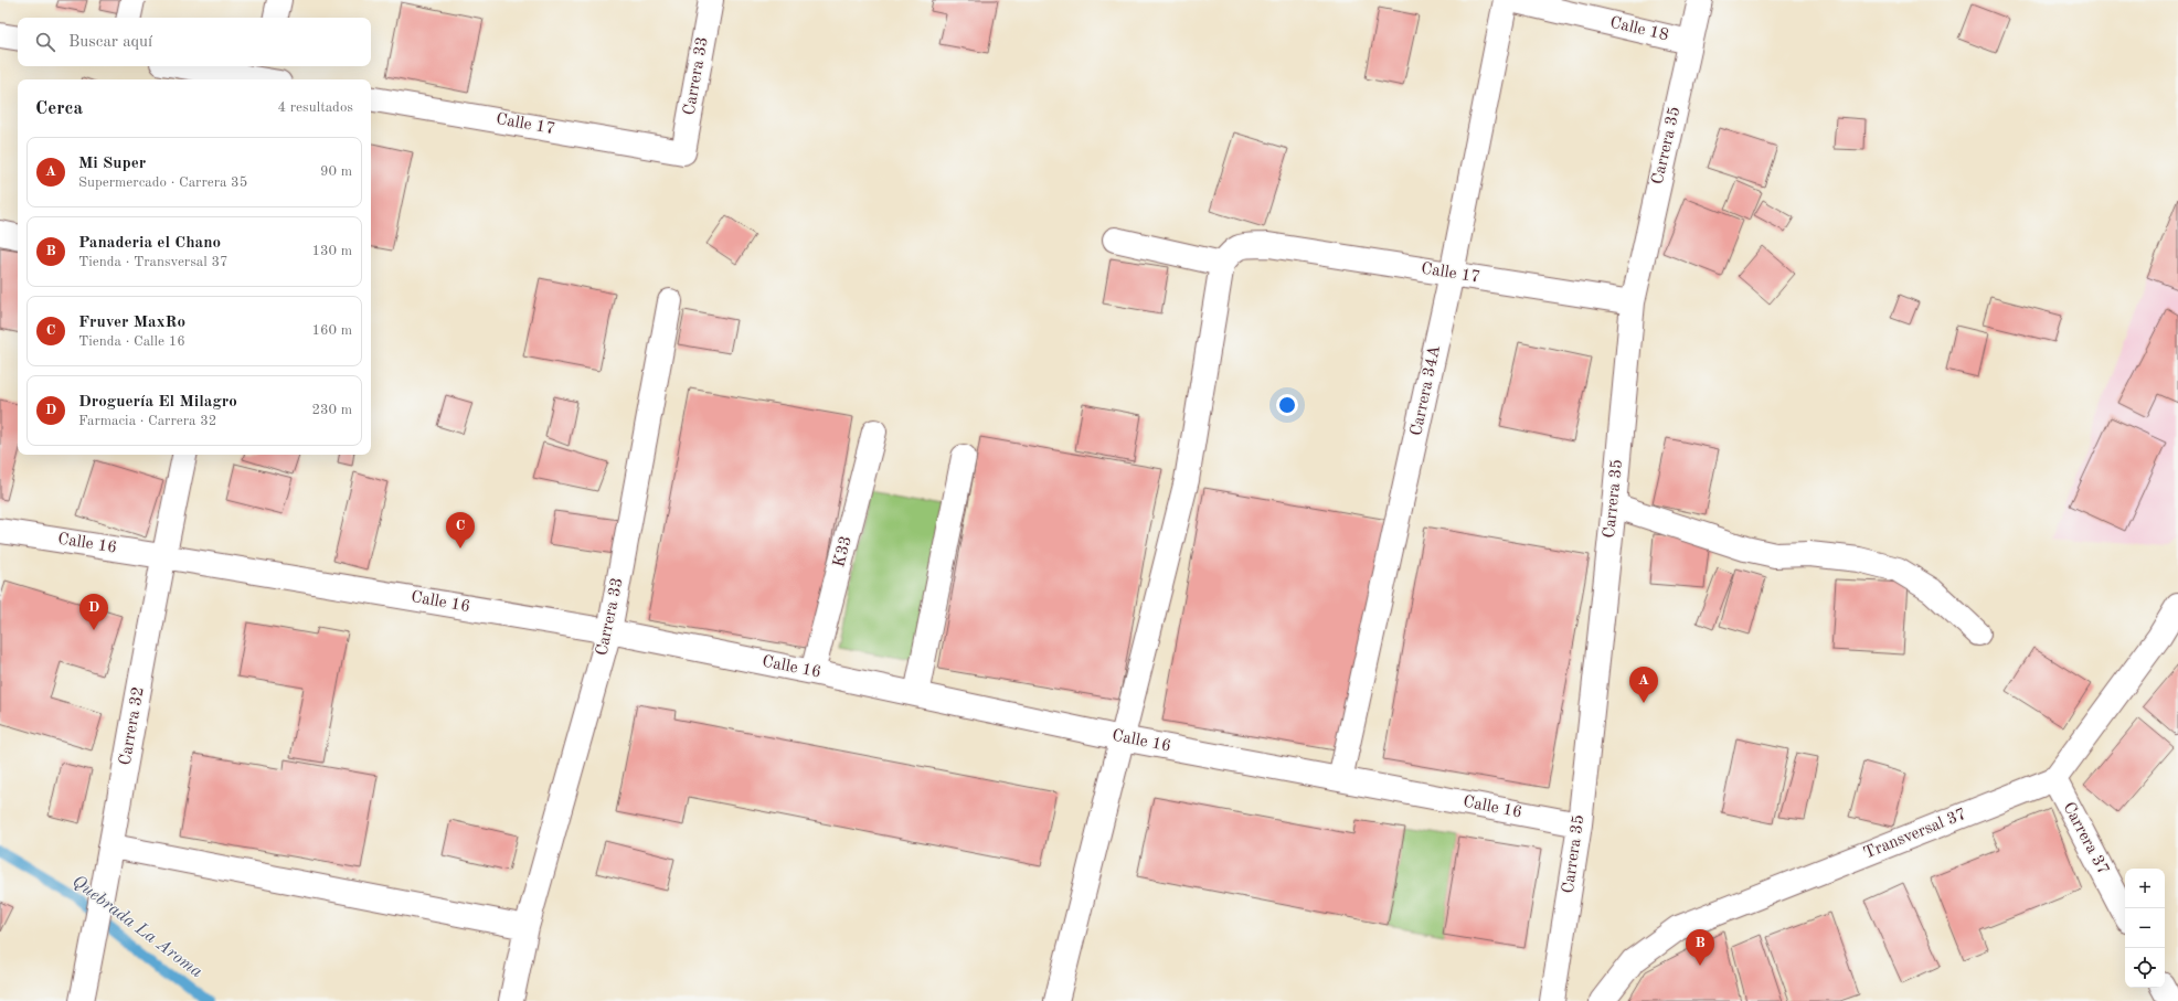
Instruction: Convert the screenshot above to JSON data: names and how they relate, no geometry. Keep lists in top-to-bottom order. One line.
{"streets":{"street":["Calle 18","Carrera 33","Calle 17","Carrera 35","Carrera 34A","Calle 16","K33","Carrera 32","Transversal 37","Carrera 37"]},"crossings":[["Calle 18","Carrera 35"],["Carrera 33","Calle 17"],["Carrera 33","Calle 16"],["Calle 17","Carrera 35"],["Calle 17","Carrera 34A"],["Carrera 35","Calle 16"],["Carrera 34A","Calle 16"],["Calle 16","K33"],["Calle 16","Carrera 32"],["Transversal 37","Carrera 37"]],"water":["Quebrada La Aroma"],"page":{"search":"Buscar aquí","heading":["Cerca","4 resultados"],"list":[{"mark":"A","name":"Mi Super","note":"Supermercado · Carrera 35","value":"90 m"},{"mark":"B","name":"Panaderia el Chano","note":"Tienda · Transversal 37","value":"130 m"},{"mark":"C","name":"Fruver MaxRo","note":"Tienda · Calle 16","value":"160 m"},{"mark":"D","name":"Droguería El Milagro","note":"Farmacia · Carrera 32","value":"230 m"}],"pins":["C","D","A","B"],"map_buttons":["+","−"]}}
